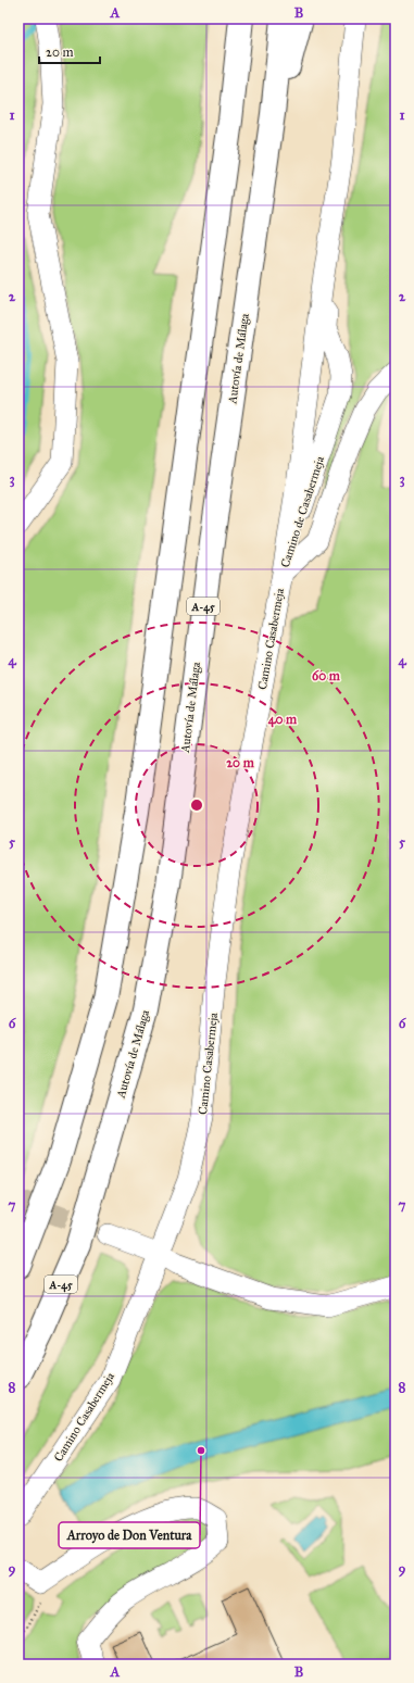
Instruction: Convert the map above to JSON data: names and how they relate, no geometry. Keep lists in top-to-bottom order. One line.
{"streets":{"highway":["Autovía de Málaga","A-45"],"street":["Camino de Casabermeja","Camino Casabermeja"]},"crossings":[["Camino de Casabermeja","Camino Casabermeja"]],"places":["Arroyo de Don Ventura"],"scale_bar":"20 m","grid":{"columns":["A","B"],"rows":["1","2","3","4","5","6","7","8","9"]},"rings":["60 m","40 m","20 m"]}
